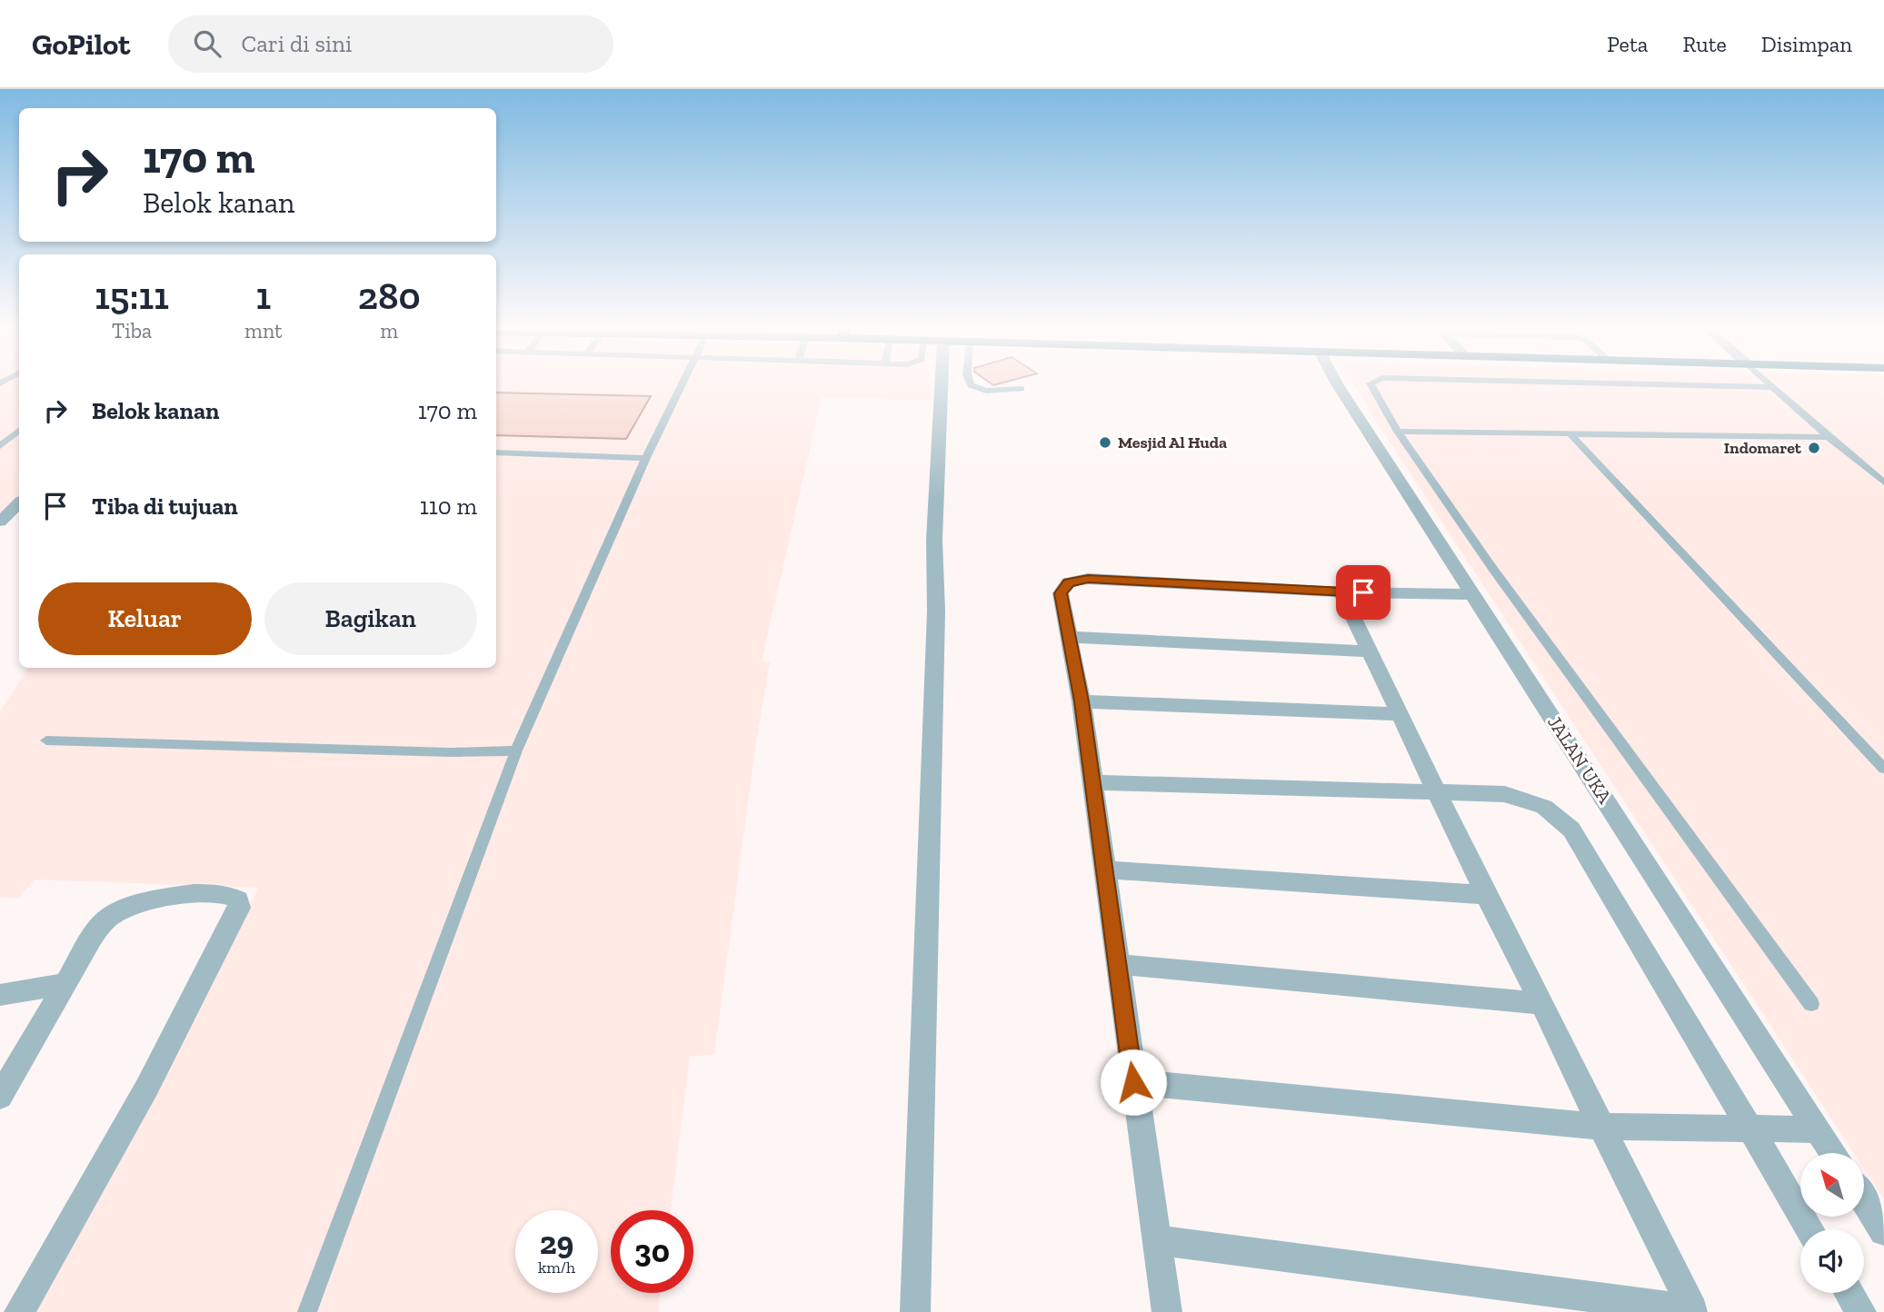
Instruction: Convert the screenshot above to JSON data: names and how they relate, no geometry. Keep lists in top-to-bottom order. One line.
{"streets":{"street":["JALAN UKA"]},"places":["Mesjid Al Huda","Indomaret"],"north":"top left","page":{"header":"GoPilot","search":"Cari di sini","nav":["Peta","Rute","Disimpan"],"turn":["170 m","Belok kanan"],"eta":["15:11","Tiba","1","mnt","280","m"],"list":[{"name":"Belok kanan","value":"170 m"},{"name":"Tiba di tujuan","value":"110 m"}],"buttons":["Keluar","Bagikan"],"speed":"29 km/h","limit":"30"}}
